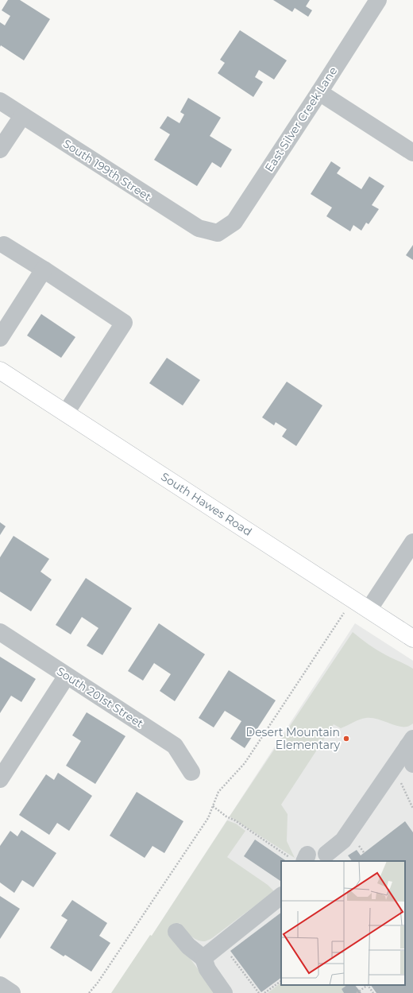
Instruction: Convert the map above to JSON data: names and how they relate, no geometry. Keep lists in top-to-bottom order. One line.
{"streets":{"main road":["South Hawes Road"],"street":["East Silver Creek Lane","South 199th Street","South 201st Street"]},"crossings":[["East Silver Creek Lane","South 199th Street"]],"places":["Desert Mountain Elementary"]}
